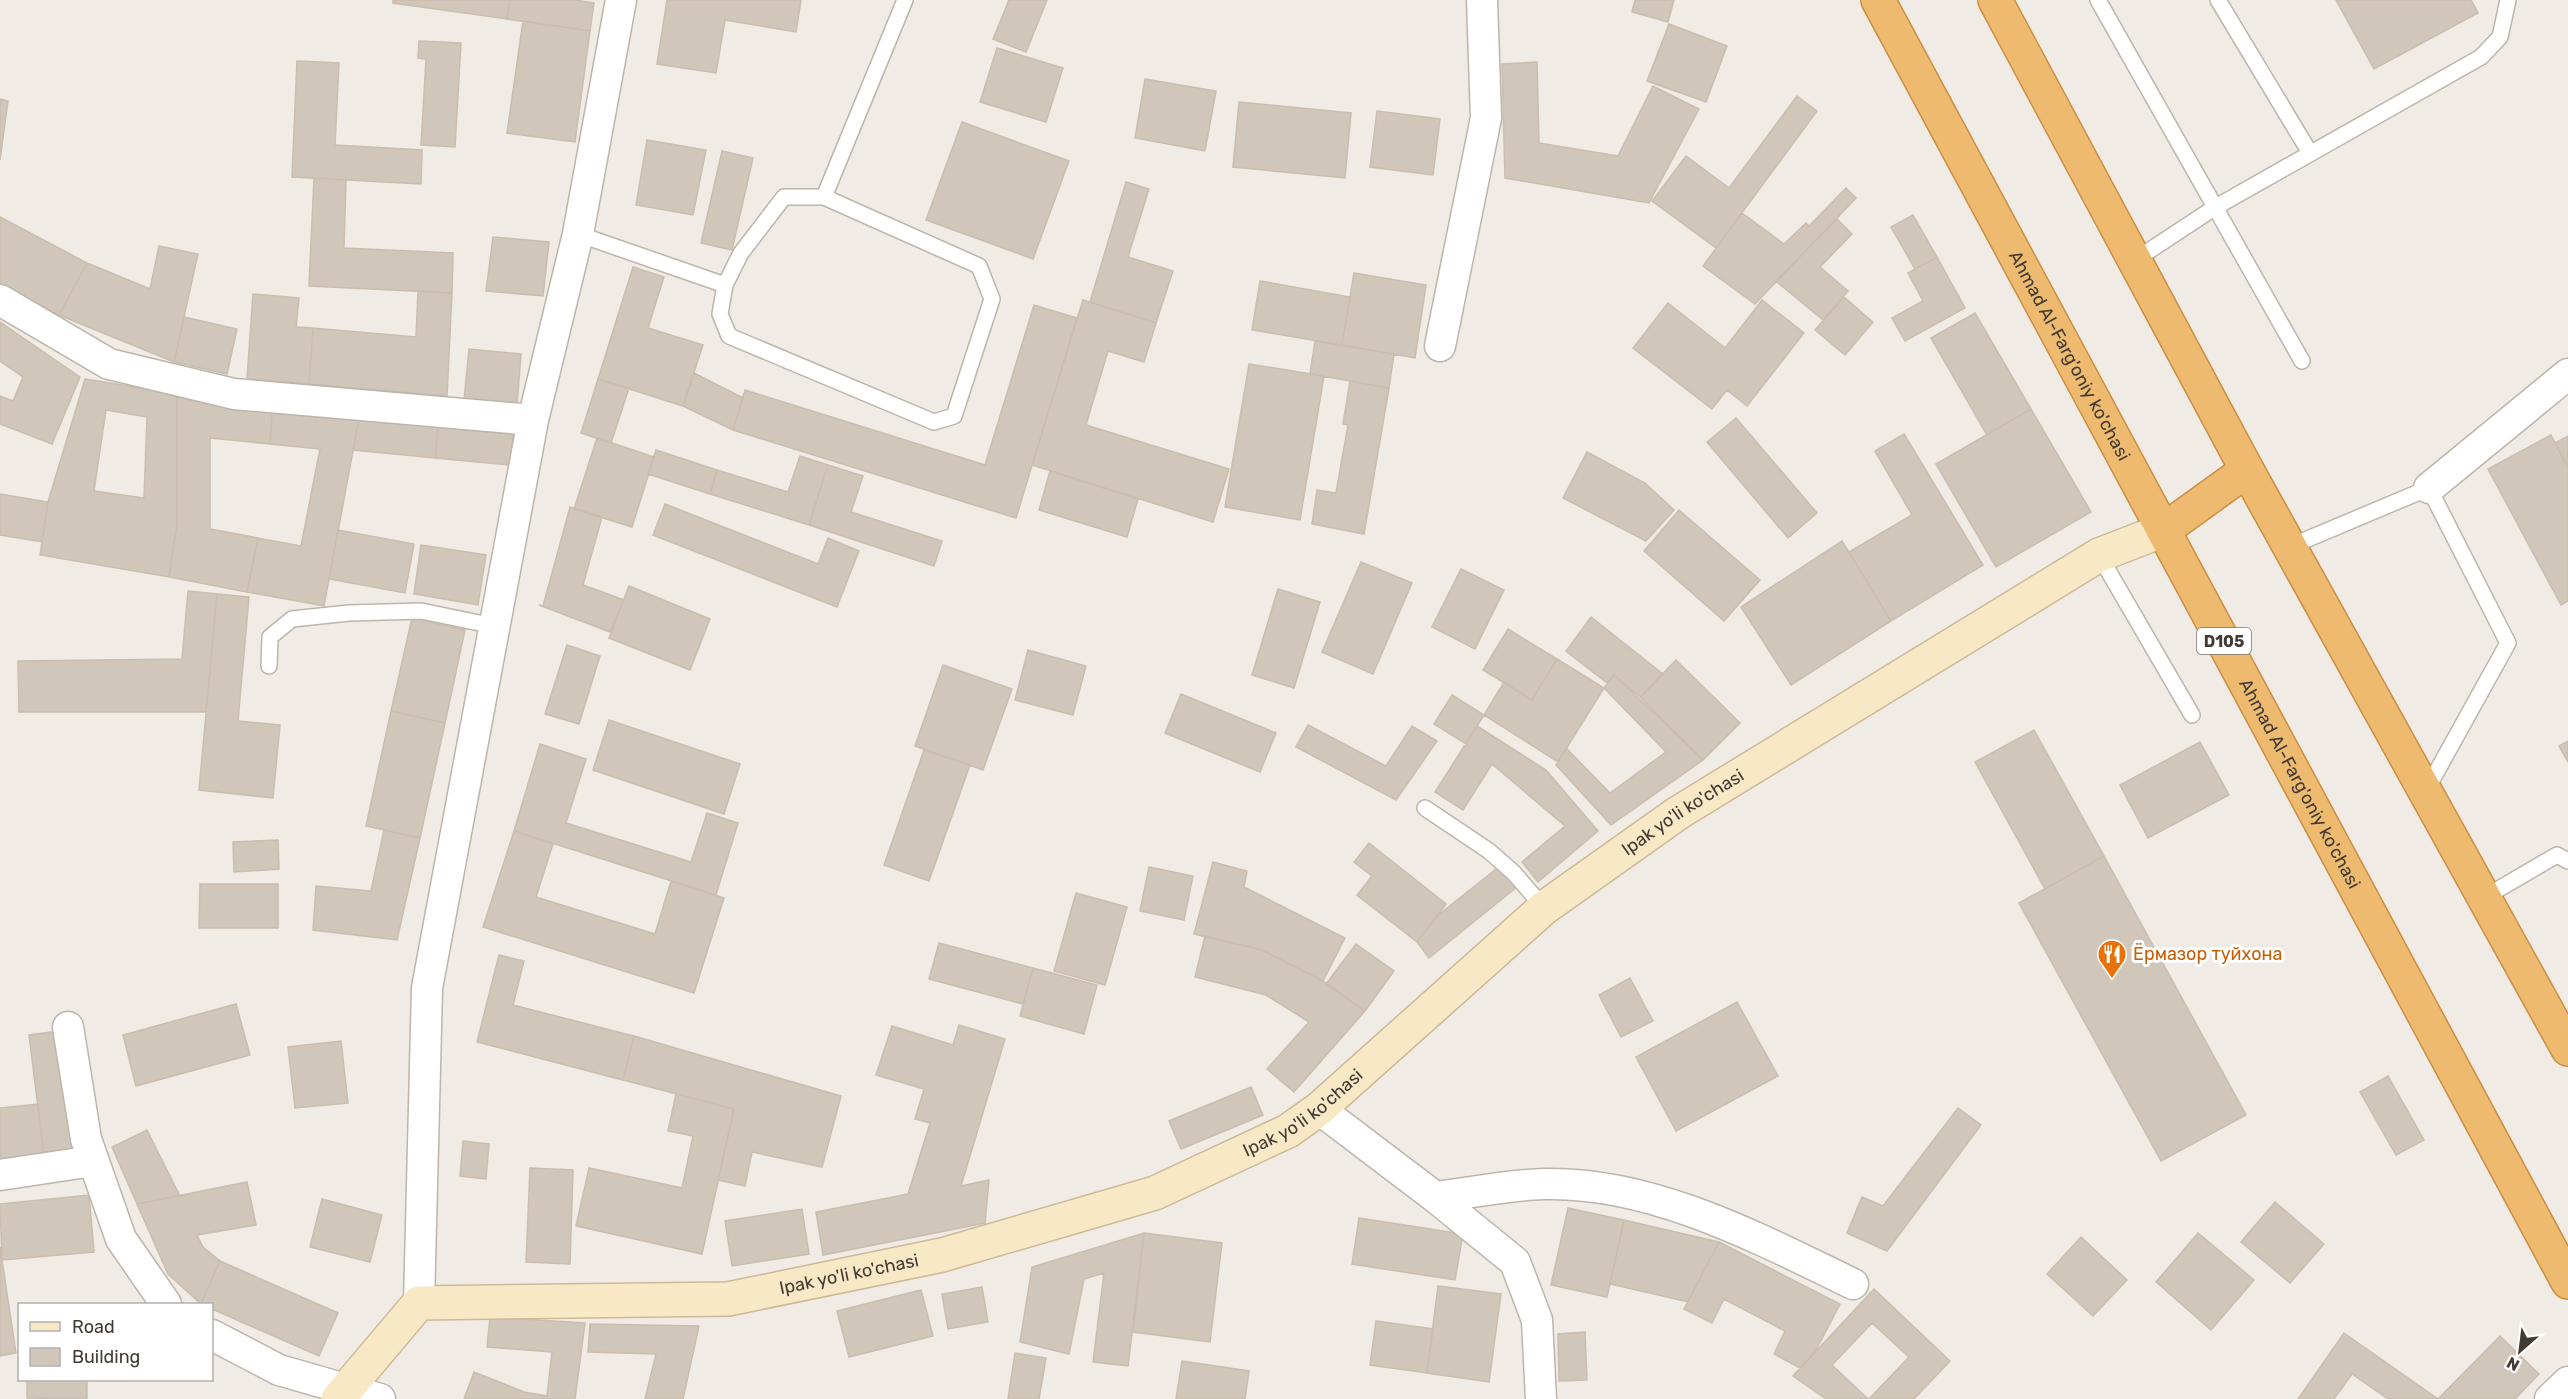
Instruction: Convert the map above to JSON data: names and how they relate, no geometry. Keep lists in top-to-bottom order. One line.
{"streets":{"highway":["Ahmad Al-Farg'oniy ko'chasi","D105"],"main road":["Ipak yo'li ko'chasi"]},"crossings":[["Ahmad Al-Farg'oniy ko'chasi","Ipak yo'li ko'chasi"]],"places":{"restaurant":["Ёрмазор туйхона"]},"legend":["Road","Building"],"north":"bottom left"}
